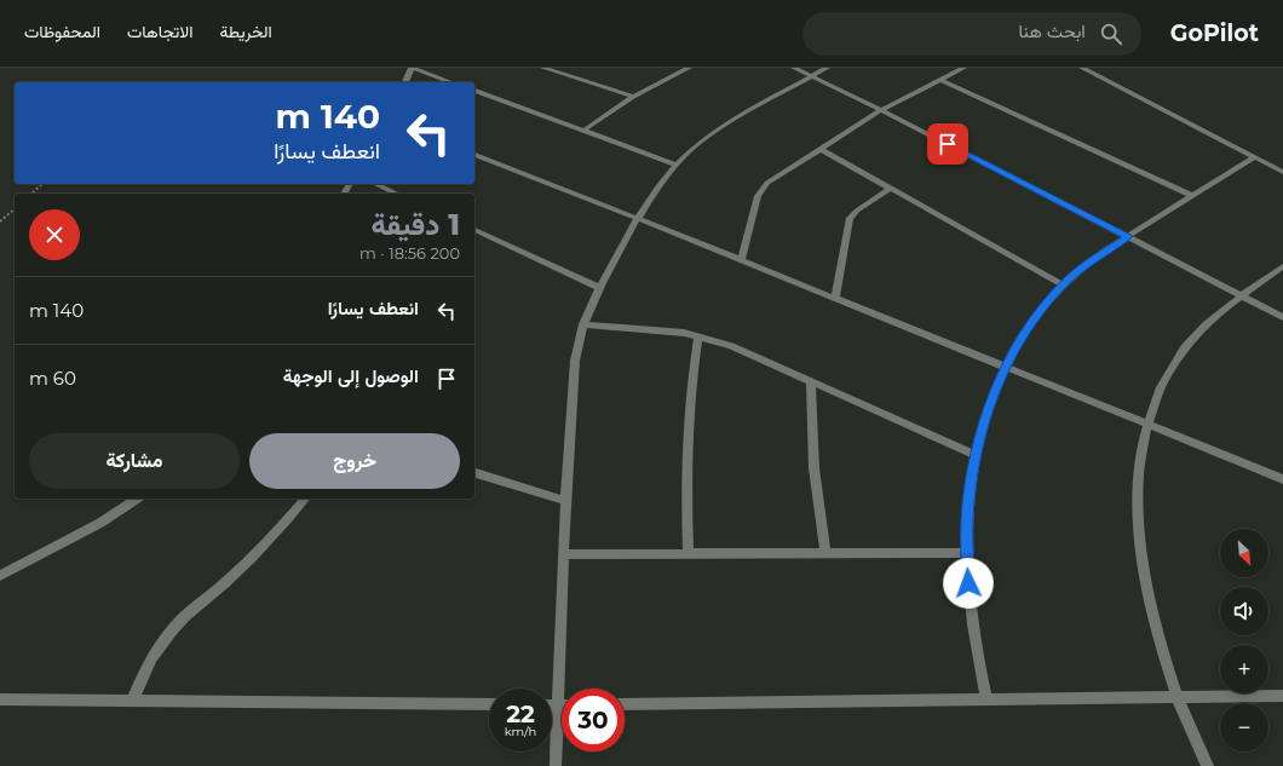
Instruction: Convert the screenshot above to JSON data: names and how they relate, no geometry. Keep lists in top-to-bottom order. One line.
{"north":"bottom right","page":{"header":"GoPilot","search":"ابحث هنا","nav":["الخريطة","الاتجاهات","المحفوظات"],"turn":["140 m","انعطف يسارًا"],"heading":["1 دقيقة","200 m · 18:56"],"list":[{"name":"انعطف يسارًا","value":"140 m"},{"name":"الوصول إلى الوجهة","value":"60 m"}],"buttons":["خروج","مشاركة"],"map_buttons":["+","−"],"speed":"22 km/h","limit":"30"}}
